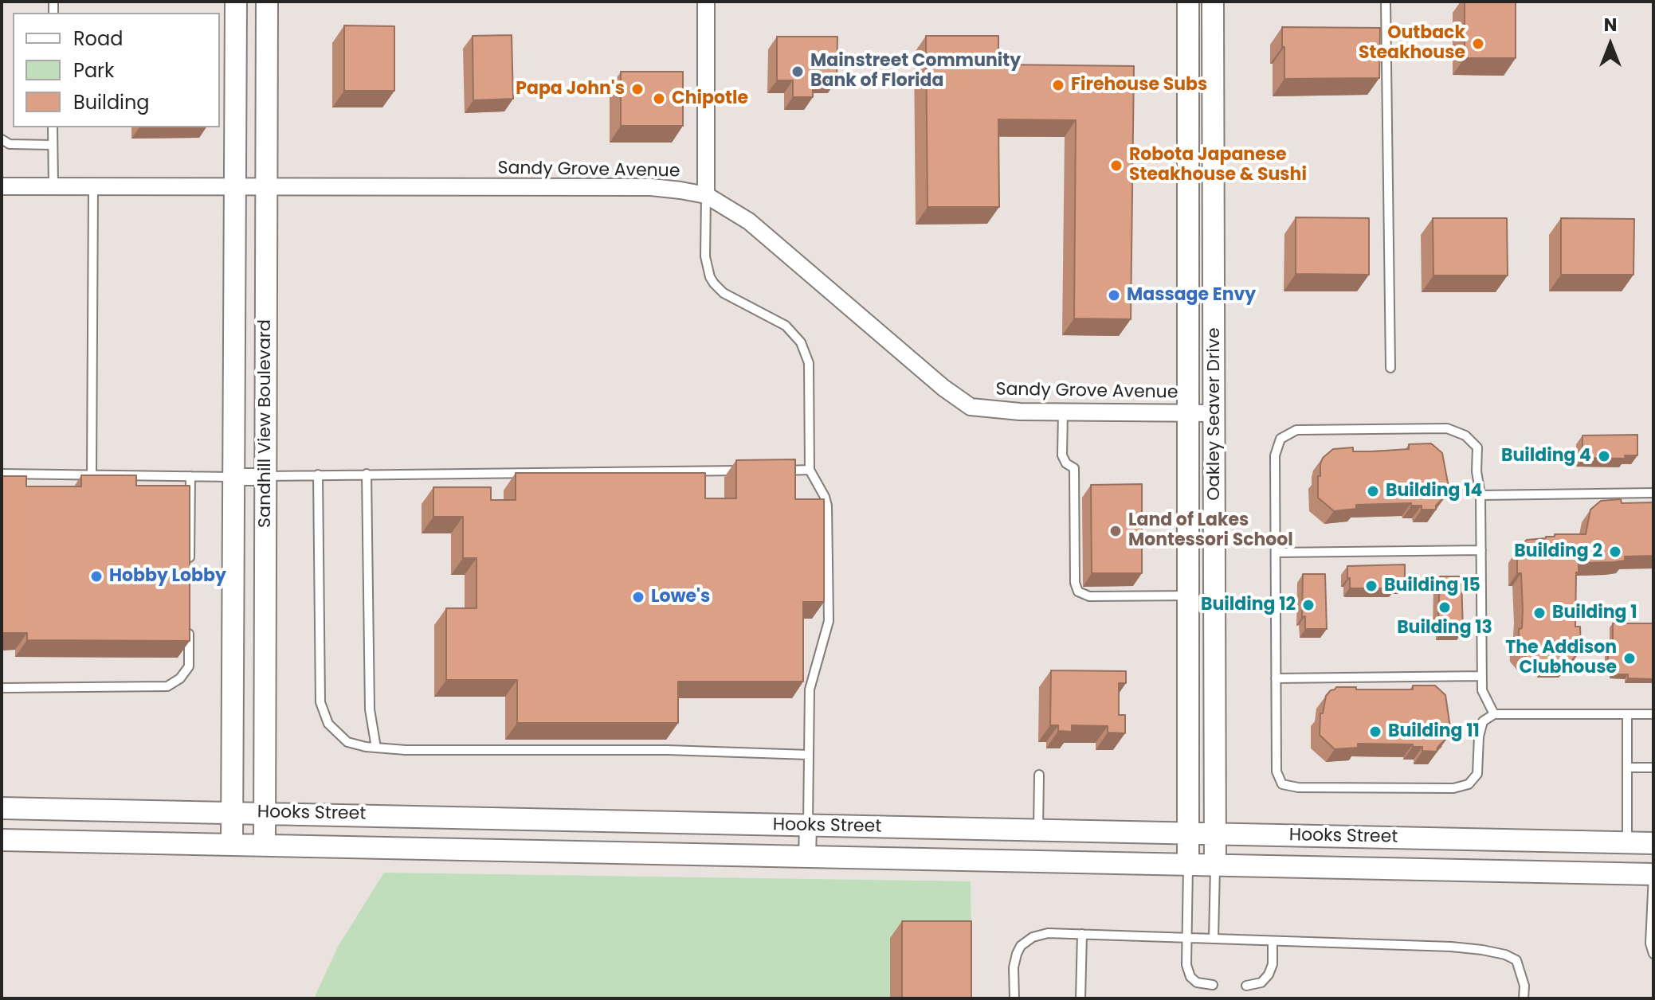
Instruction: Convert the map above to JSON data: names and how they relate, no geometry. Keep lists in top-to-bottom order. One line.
{"streets":{"street":["Sandy Grove Avenue","Oakley Seaver Drive","Sandhill View Boulevard","Hooks Street"]},"crossings":[["Sandy Grove Avenue","Oakley Seaver Drive"],["Sandy Grove Avenue","Sandhill View Boulevard"],["Oakley Seaver Drive","Hooks Street"],["Sandhill View Boulevard","Hooks Street"]],"places":["Outback Steakhouse","Mainstreet Community Bank of Florida","Firehouse Subs","Papa John's","Chipotle","Robota Japanese Steakhouse & Sushi","Massage Envy","Building 4","Building 14","Land of Lakes Montessori School","Building 2","Hobby Lobby","Building 15","Lowe's","Building 12","Building 13","Building 1","The Addison Clubhouse","Building 11"],"legend":["Road","Park","Building"],"north":"top"}
